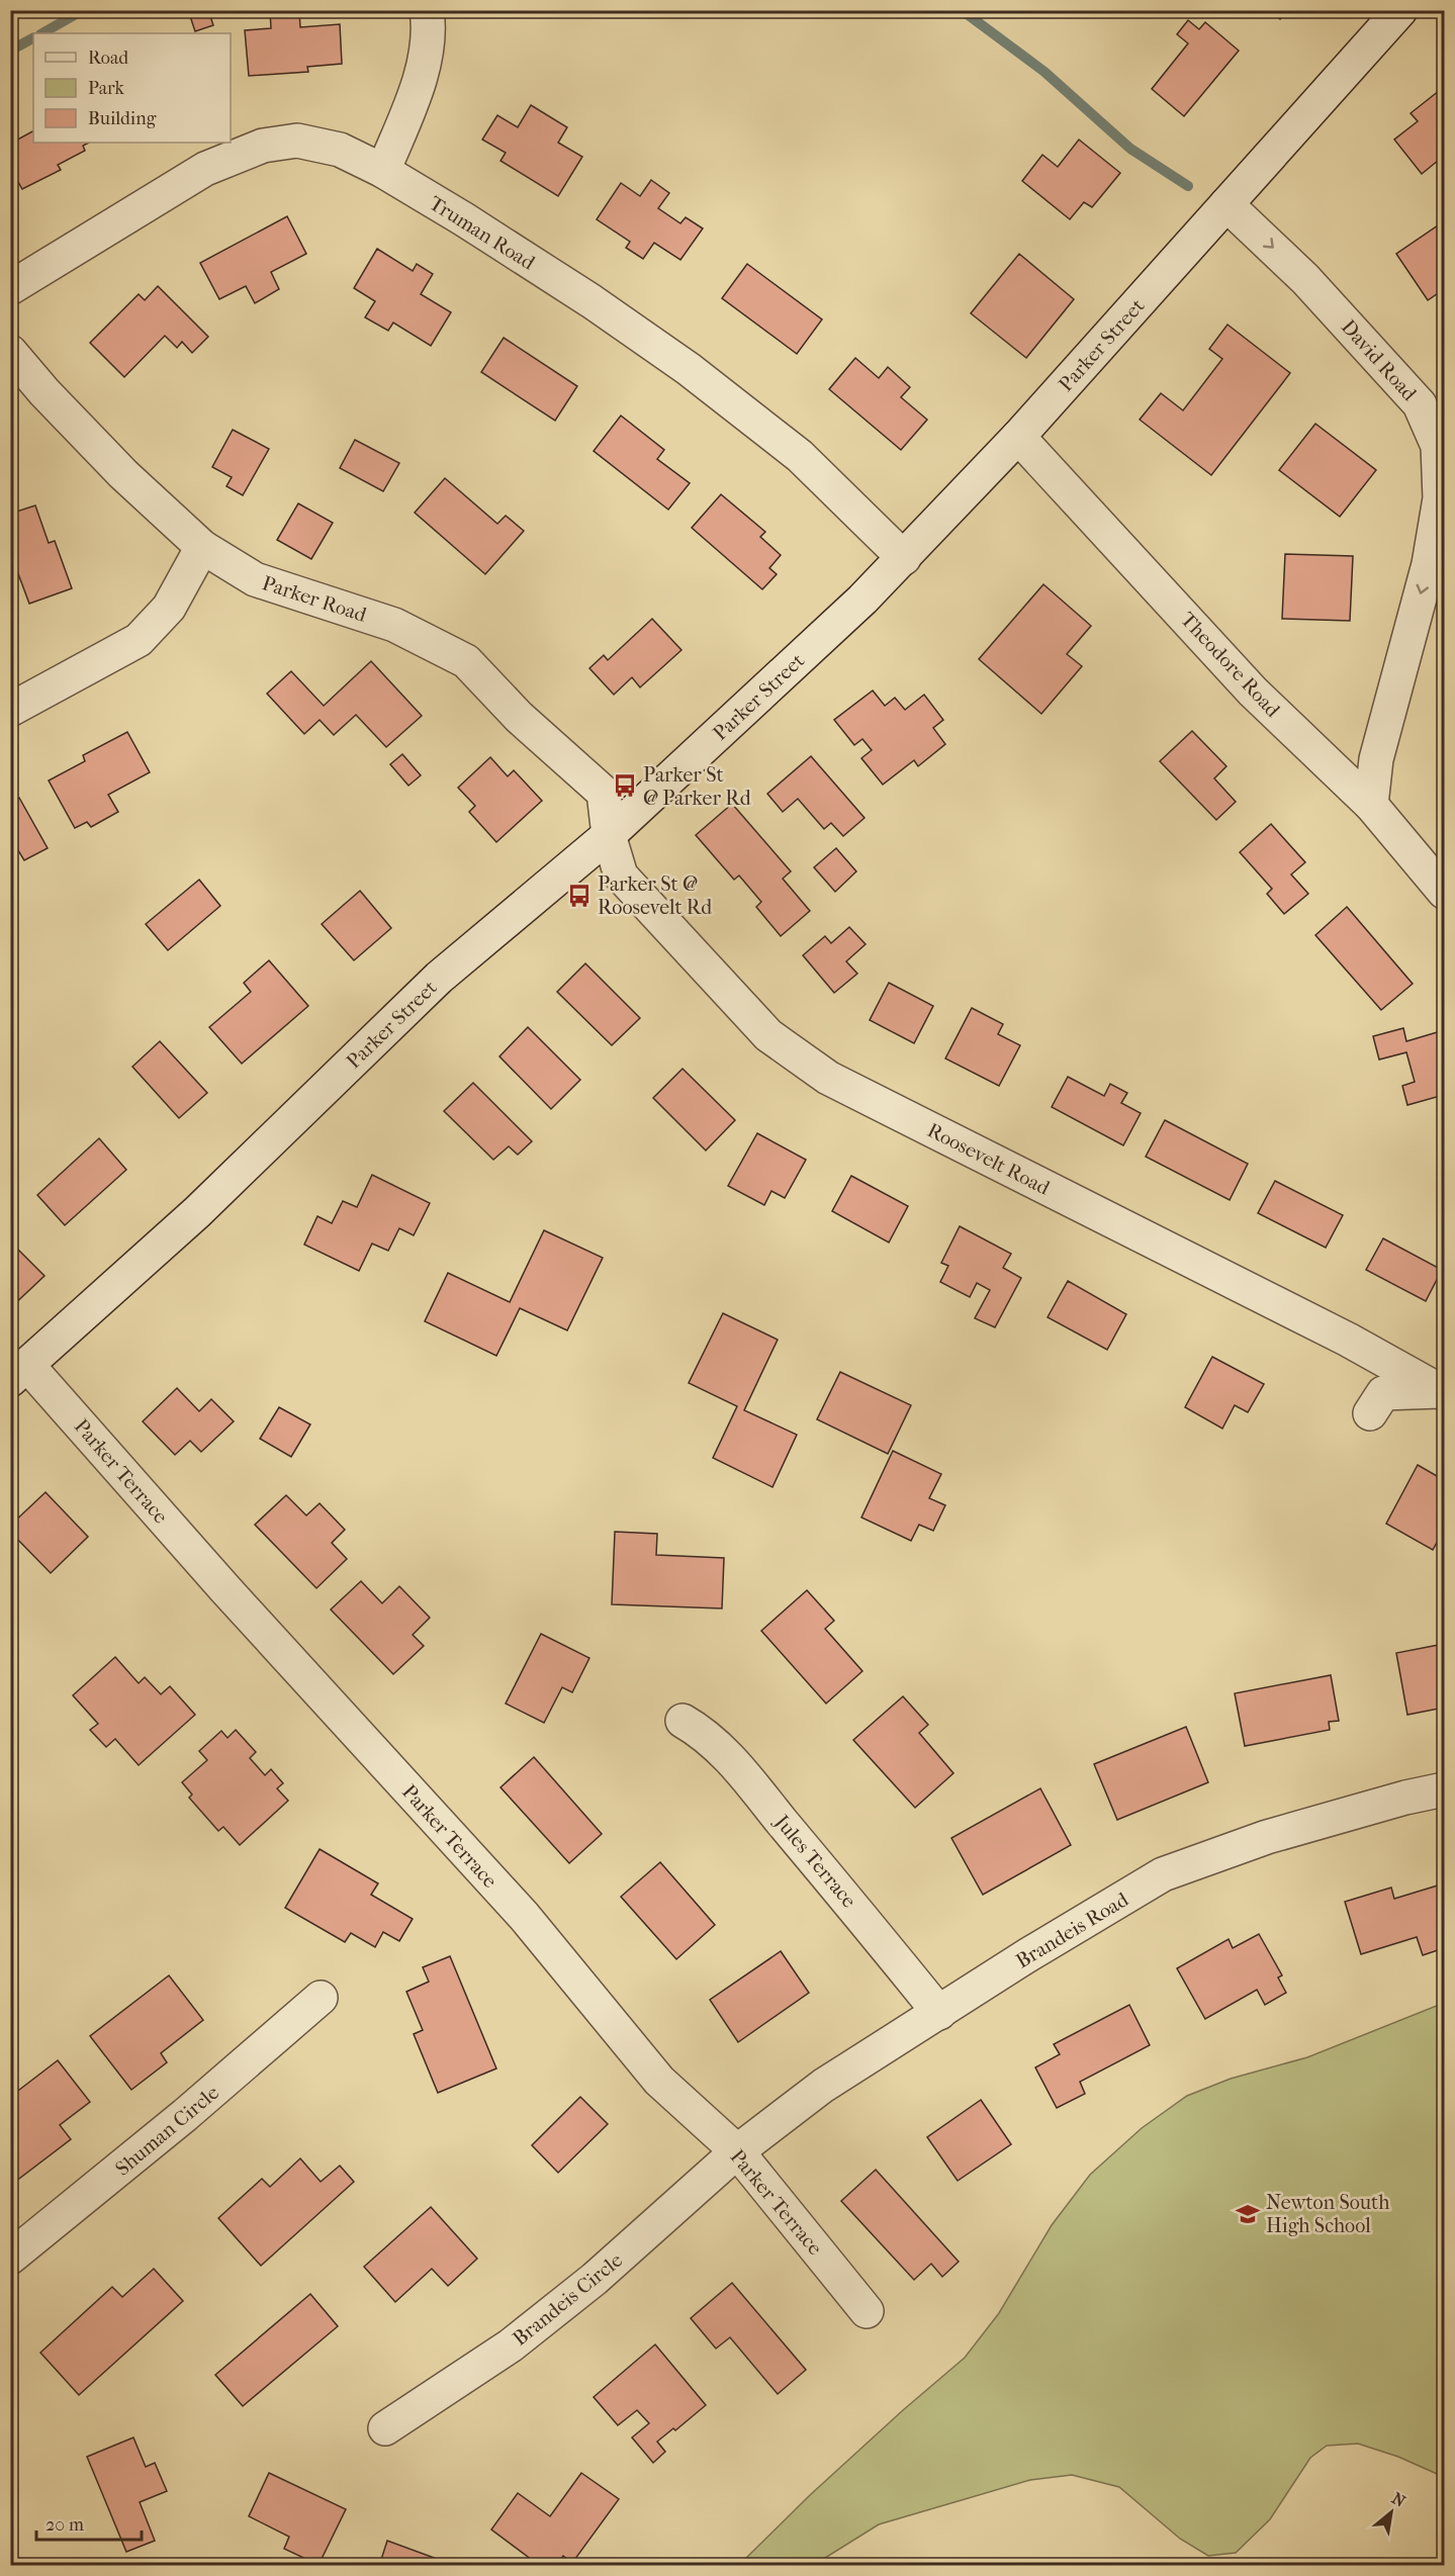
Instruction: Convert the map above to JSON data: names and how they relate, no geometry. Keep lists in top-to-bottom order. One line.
{"streets":{"street":["Truman Road","Parker Street","David Road","Parker Road","Theodore Road","Roosevelt Road","Parker Terrace","Jules Terrace","Brandeis Road","Shuman Circle","Brandeis Circle"]},"crossings":[["Truman Road","Parker Street"],["Parker Street","David Road"],["Parker Street","Parker Road"],["Parker Street","Theodore Road"],["Parker Street","Roosevelt Road"],["Parker Street","Parker Terrace"],["David Road","Theodore Road"],["Parker Road","Roosevelt Road"],["Parker Terrace","Brandeis Road"],["Parker Terrace","Brandeis Circle"],["Jules Terrace","Brandeis Road"],["Brandeis Road","Brandeis Circle"]],"one_way":["David Road"],"places":{"bus stop":["Parker St @ Parker Rd","Parker St @ Roosevelt Rd"],"school or university":["Newton South High School"]},"legend":["Road","Park","Building"],"scale_bar":"20 m","north":"top right"}
